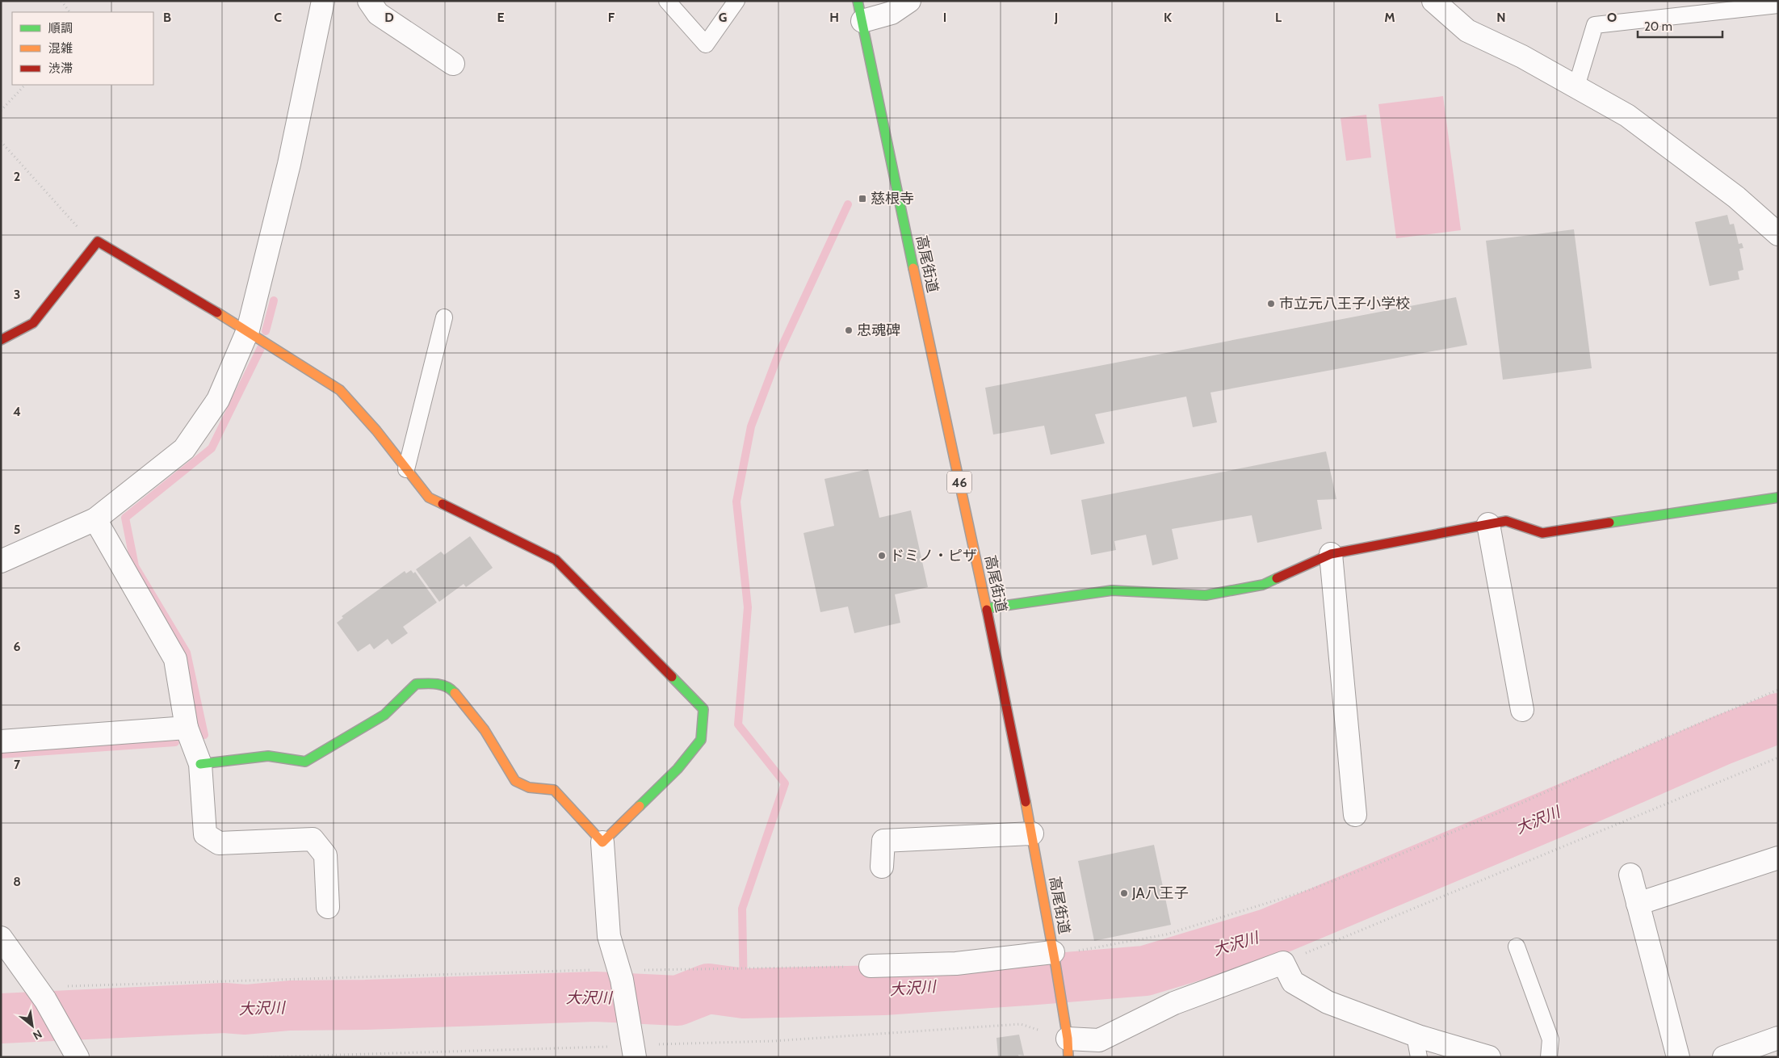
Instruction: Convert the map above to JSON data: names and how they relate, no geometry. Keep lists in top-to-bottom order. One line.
{"streets":{"street":["高尾街道","46"]},"water":["大沢川"],"places":{"transit":["慈根寺"],"other":["市立元八王子小学校","忠魂碑","ドミノ・ピザ","JA八王子"]},"legend":["順調","混雑","渋滞"],"scale_bar":"20 m","north":"bottom right","grid":{"columns":["B","C","D","E","F","G","H","I","J","K","L","M","N","O"],"rows":["2","3","4","5","6","7","8"]}}
